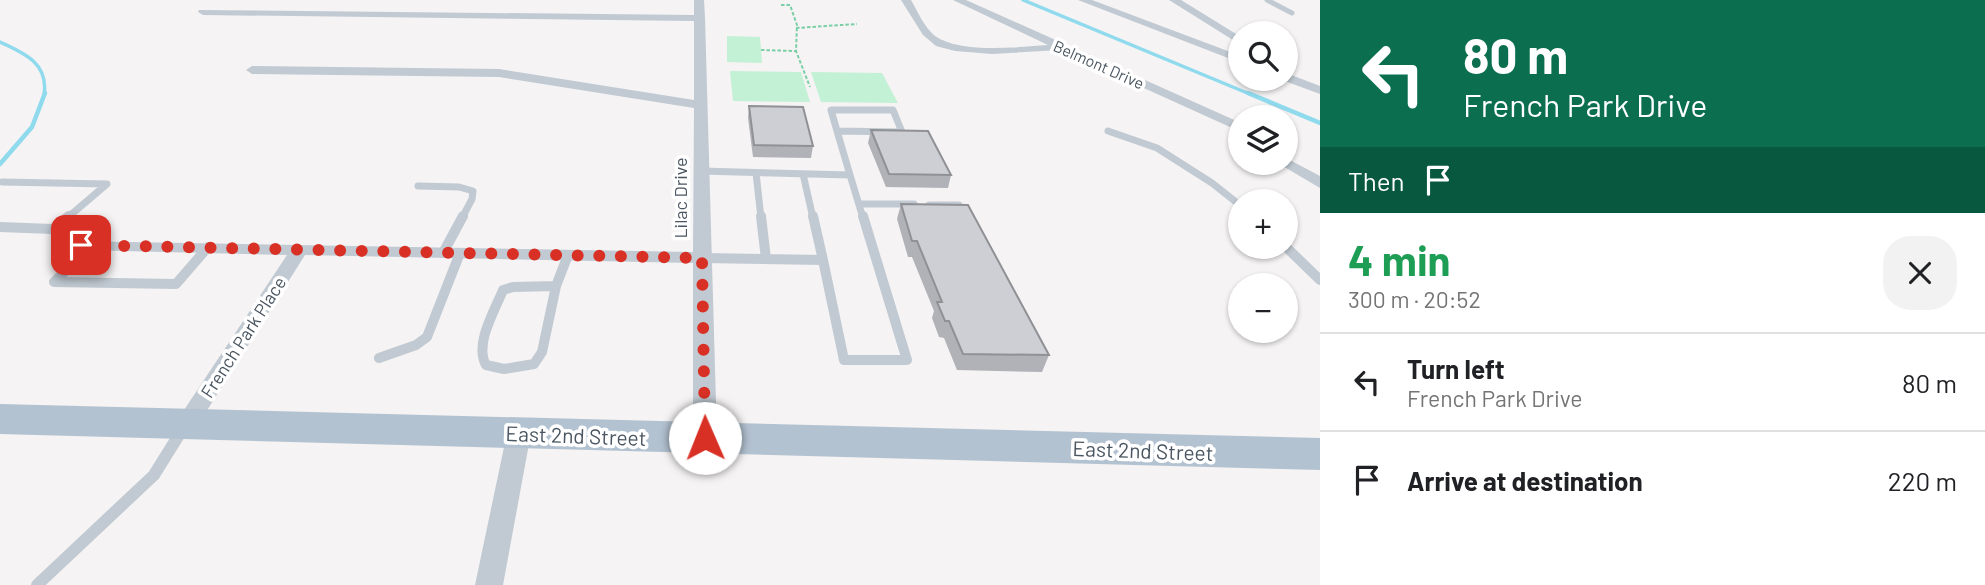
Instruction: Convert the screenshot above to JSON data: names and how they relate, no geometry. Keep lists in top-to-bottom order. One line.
{"streets":{"main road":["East 2nd Street"],"street":["Belmont Drive","Lilac Drive","French Park Place"]},"crossings":[["Lilac Drive","East 2nd Street"],["French Park Place","East 2nd Street"]],"page":{"turn":["80 m","French Park Drive"],"map_buttons":["+","−"],"then":"Then","heading":["4 min","300 m · 20:52"],"list":[{"name":"Turn left","note":"French Park Drive","value":"80 m"},{"name":"Arrive at destination","value":"220 m"}]}}
